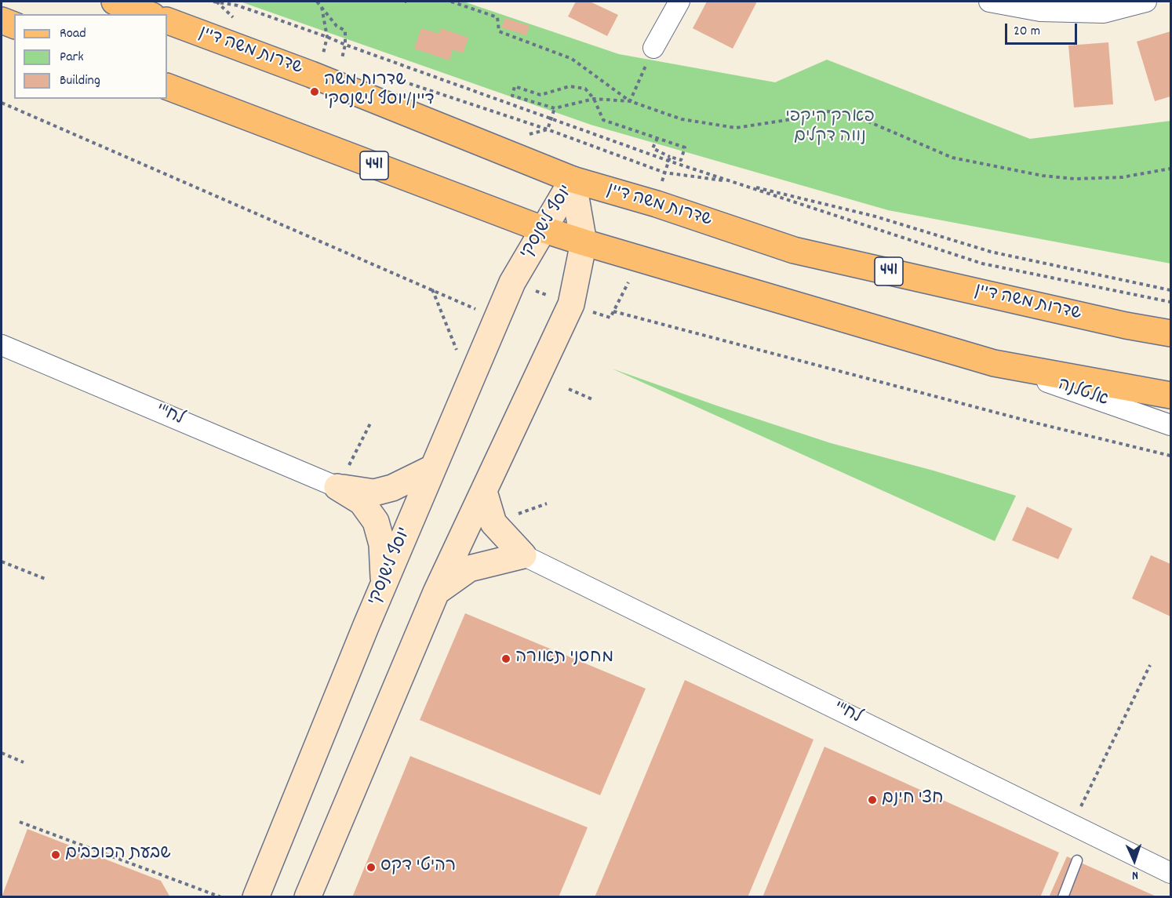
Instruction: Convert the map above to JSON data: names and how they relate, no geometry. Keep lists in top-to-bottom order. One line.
{"streets":{"main road":["שדרות משה דיין","441","יוסף לישנסקי"],"street":["אלטלנה","לח\"י"]},"crossings":[["שדרות משה דיין","יוסף לישנסקי"],["441","יוסף לישנסקי"],["441","אלטלנה"]],"parks":["פארק היקפי נווה דקלים"],"places":["שדרות משה דיין/יוסף לישנסקי","מחסני תאורה","חצי חינם","שבעת הכוכבים","רהיטי דקס"],"legend":["Road","Park","Building"],"scale_bar":"20 m","north":"bottom"}
